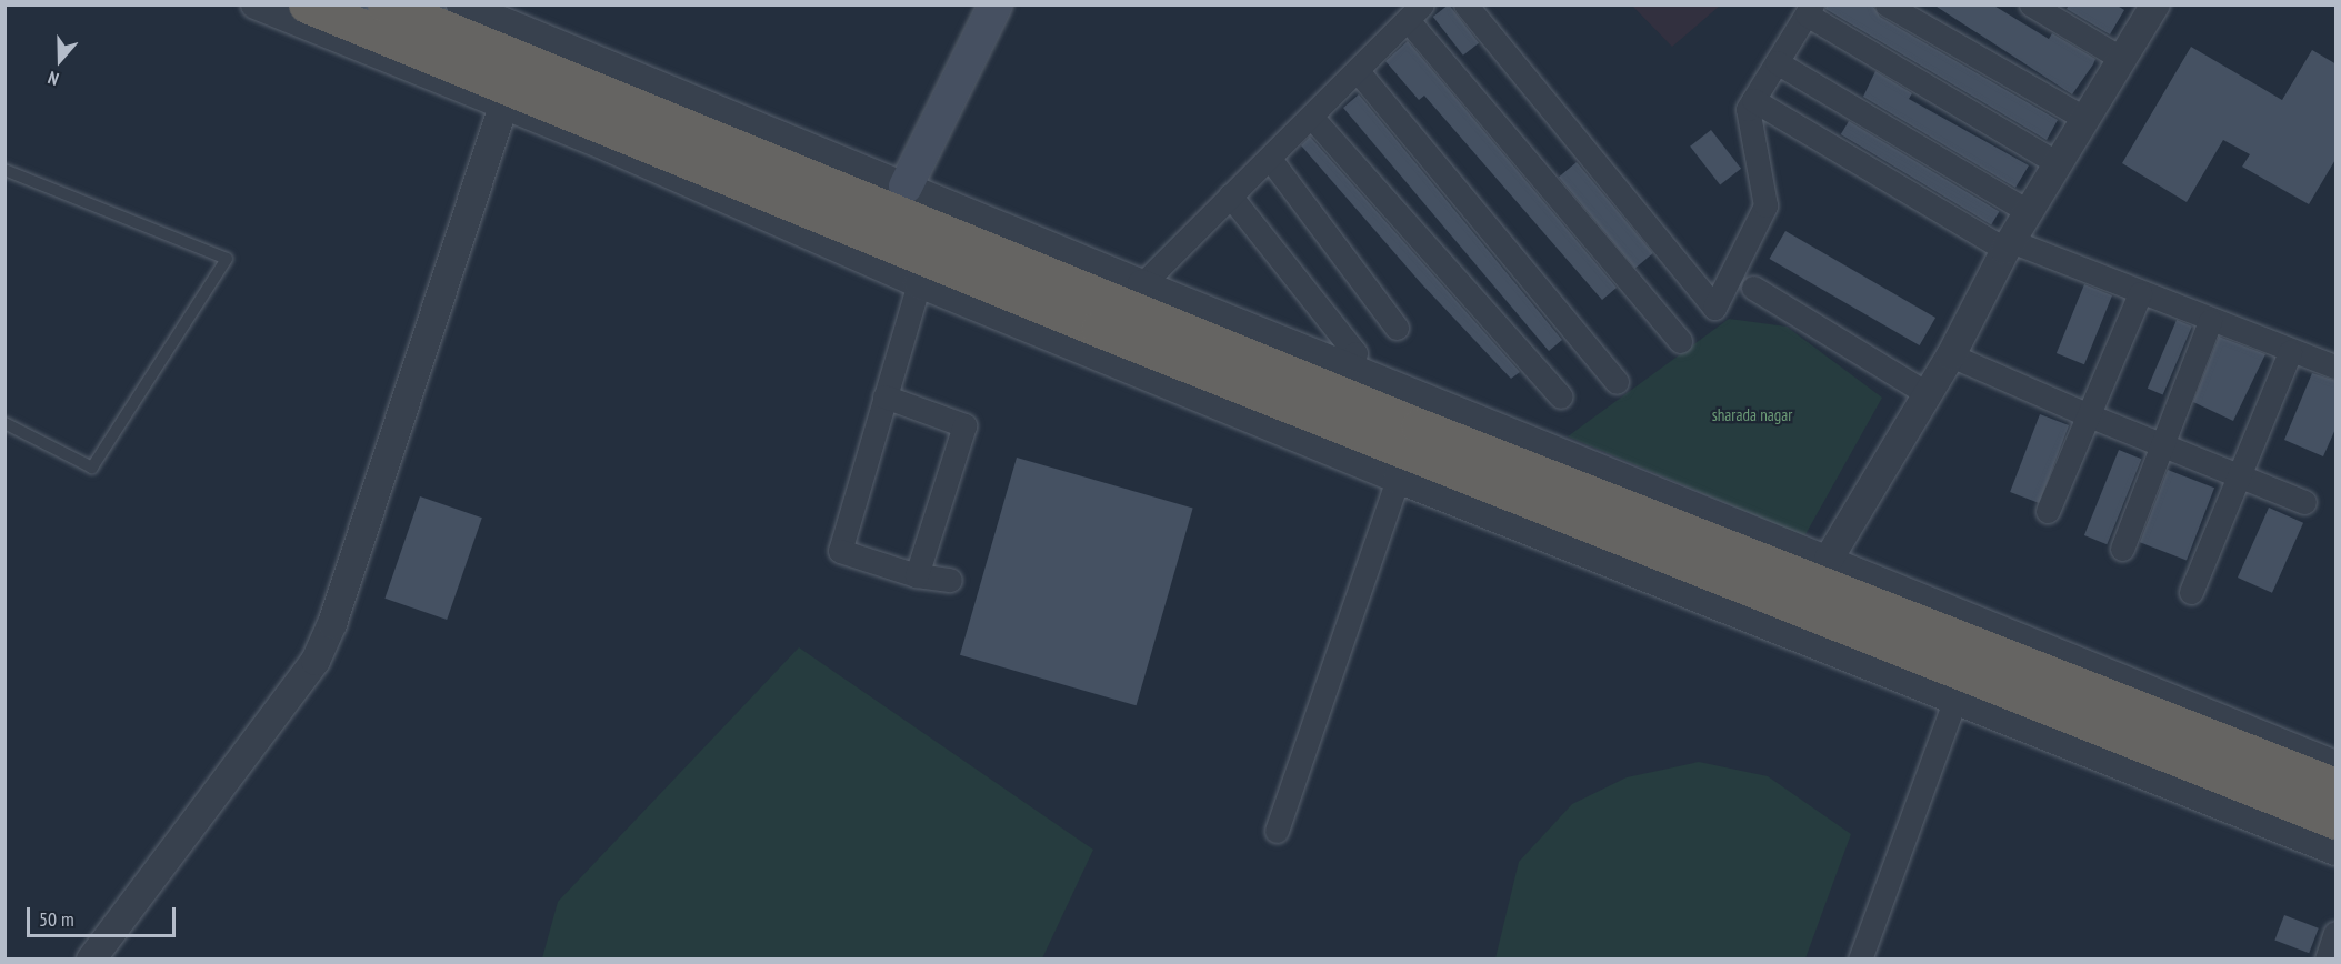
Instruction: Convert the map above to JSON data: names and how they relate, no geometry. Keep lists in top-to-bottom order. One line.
{"parks":["sharada nagar"],"scale_bar":"50 m","north":"bottom"}
